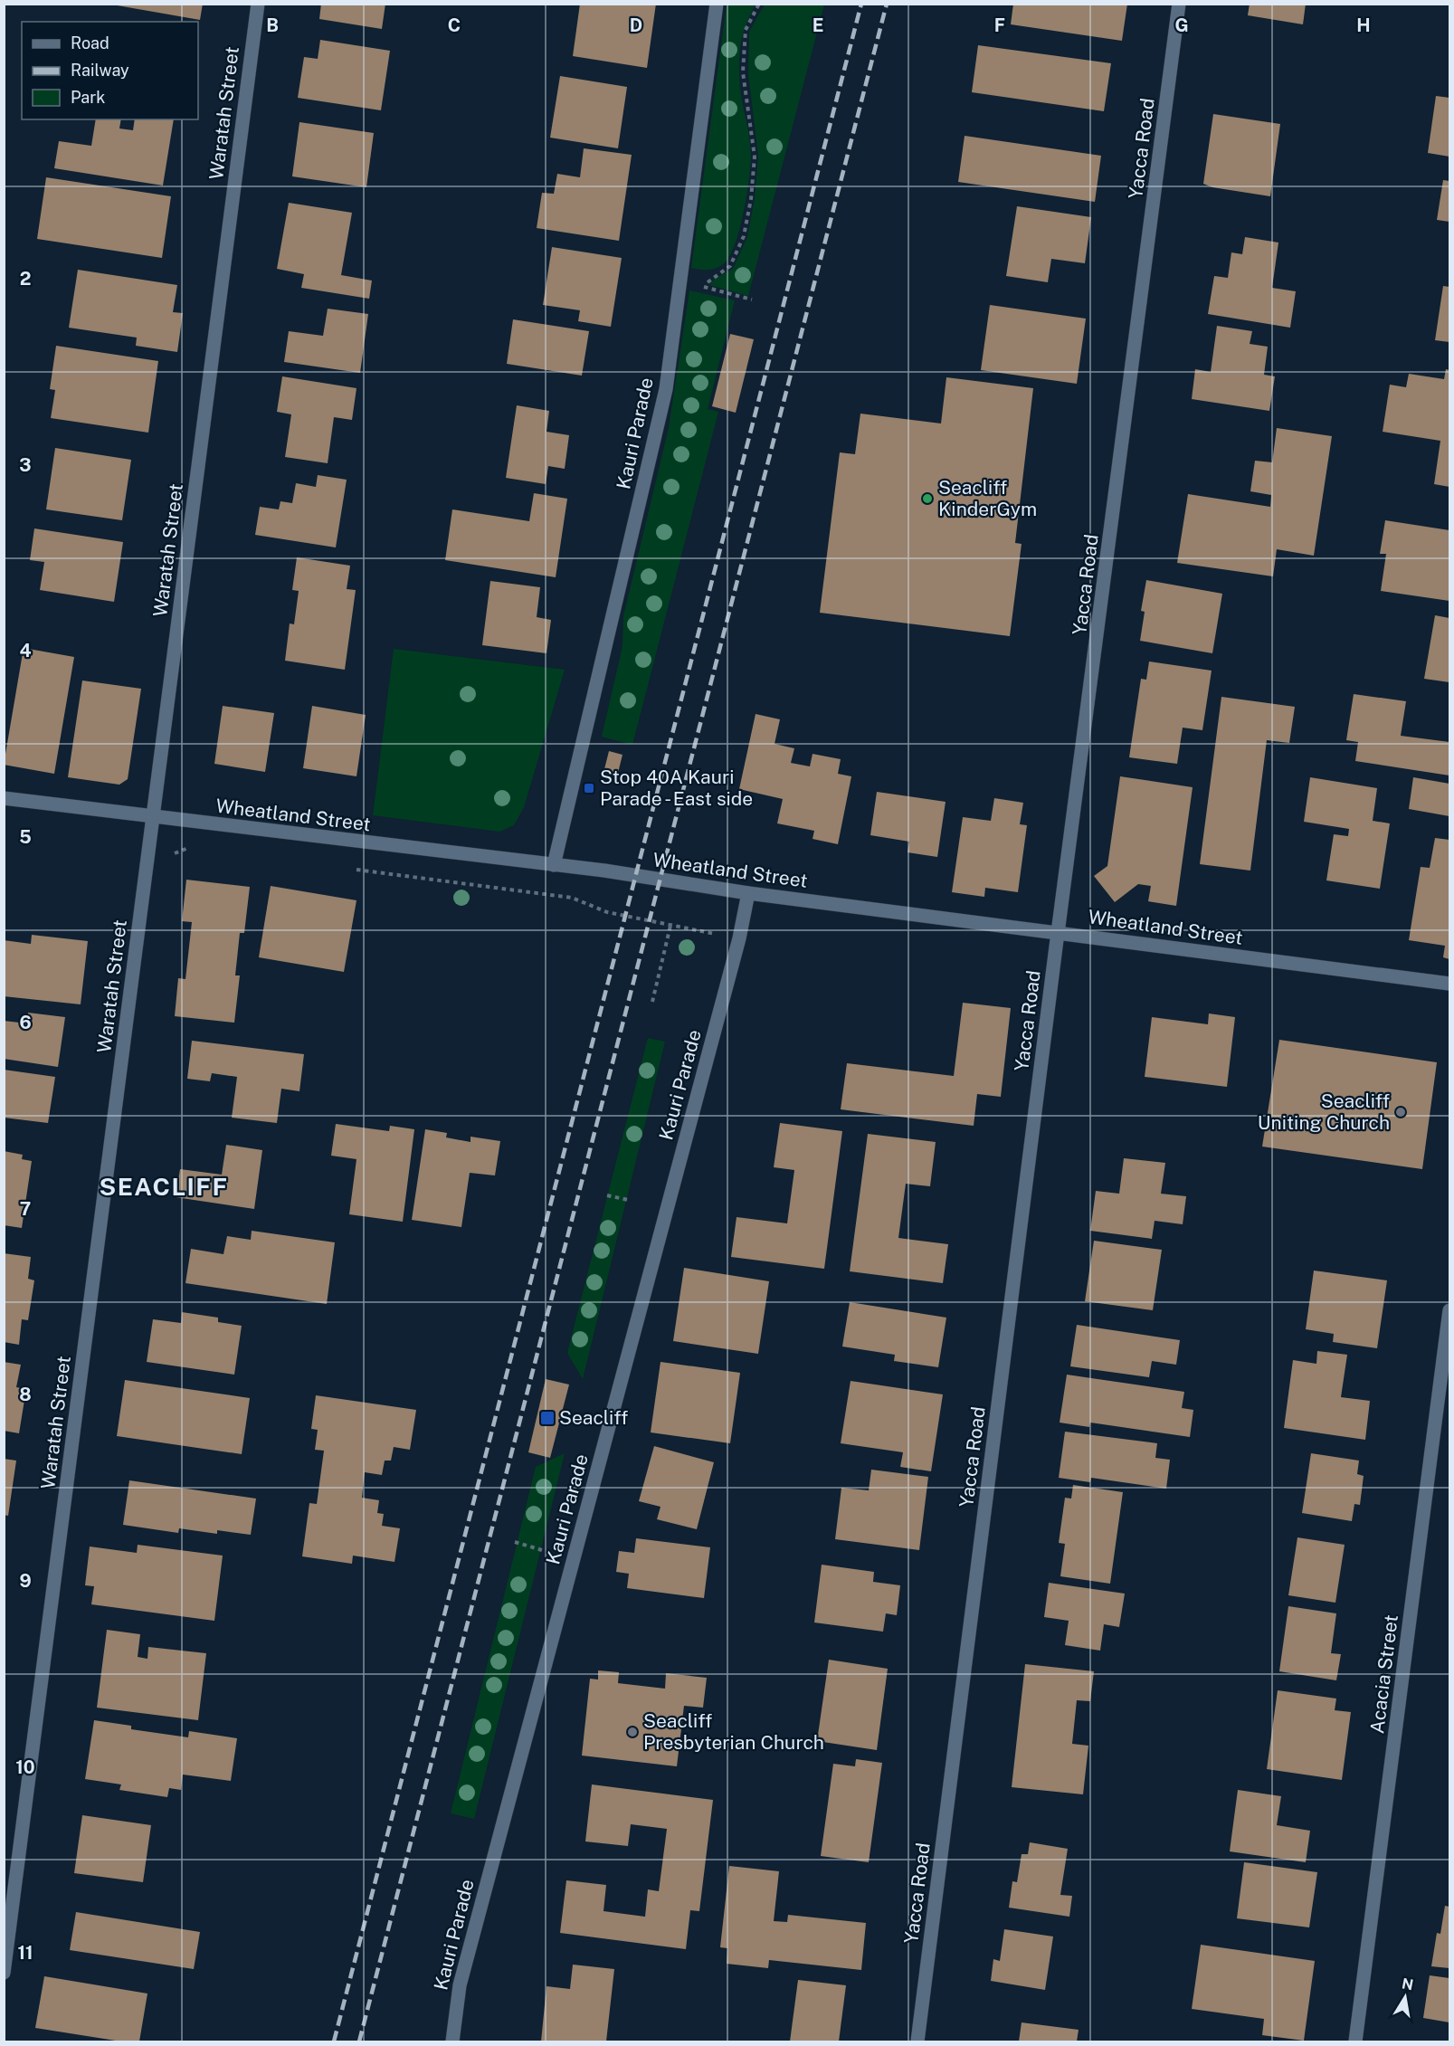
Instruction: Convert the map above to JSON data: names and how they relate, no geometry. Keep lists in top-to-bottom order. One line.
{"streets":{"street":["Waratah Street","Yacca Road","Kauri Parade","Wheatland Street","Acacia Street"]},"crossings":[["Waratah Street","Wheatland Street"],["Yacca Road","Wheatland Street"],["Kauri Parade","Wheatland Street"]],"districts":["SEACLIFF"],"places":{"other":["Seacliff KinderGym","Seacliff Uniting Church","Seacliff Presbyterian Church"],"transit":["Stop 40A Kauri Parade - East side","Seacliff"]},"legend":["Road","Railway","Park"],"north":"top","grid":{"columns":["B","C","D","E","F","G","H"],"rows":["2","3","4","5","6","7","8","9","10","11"]}}
